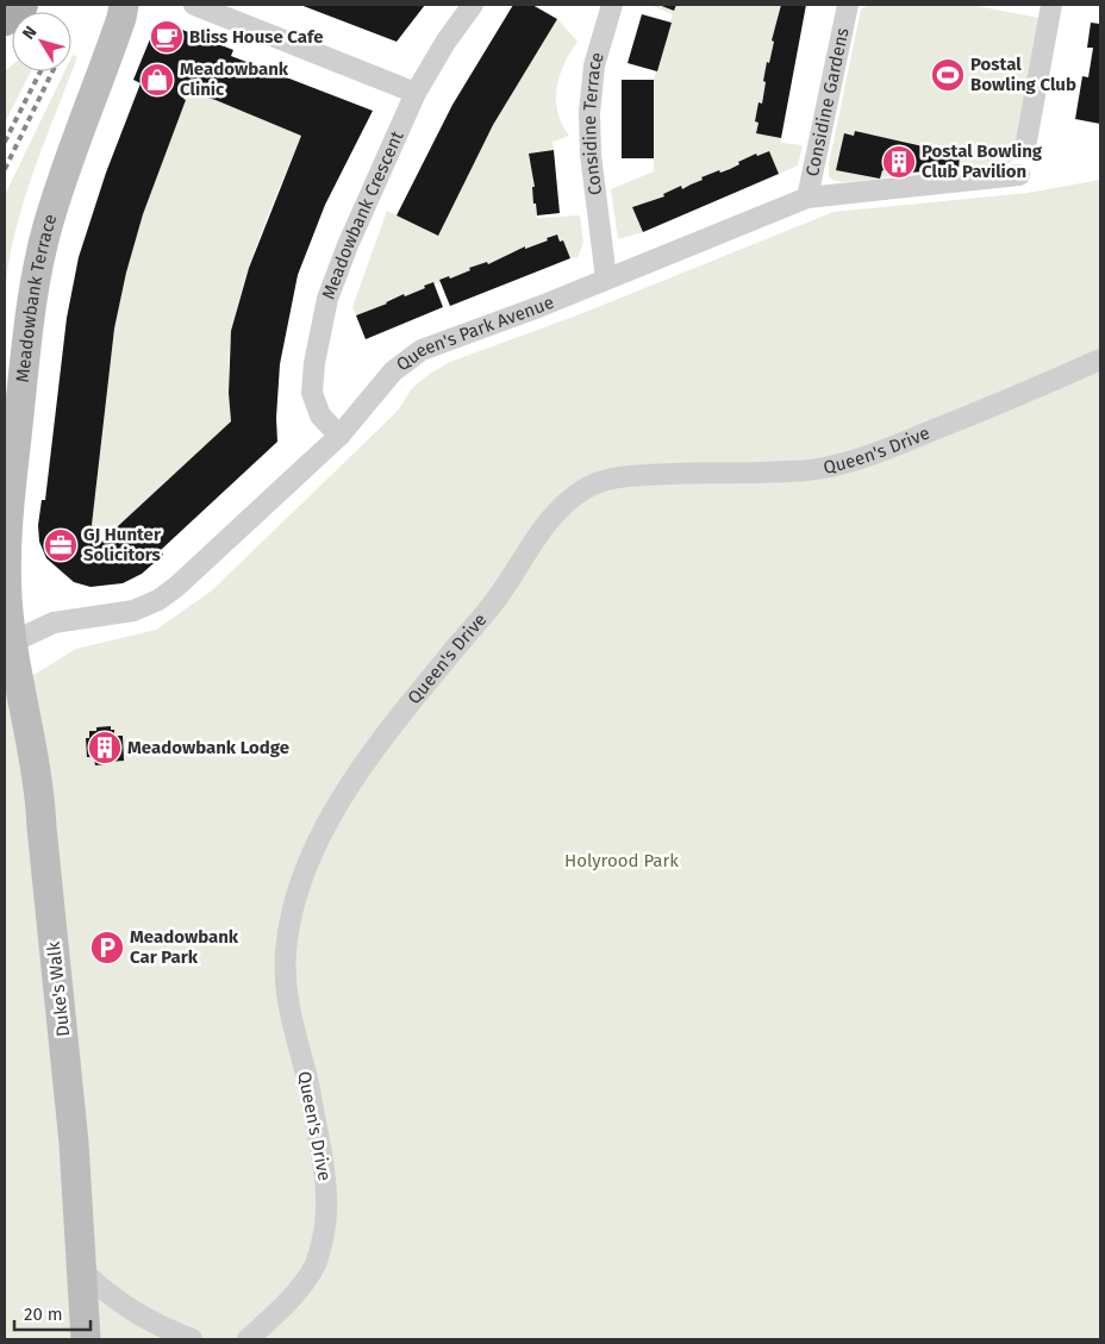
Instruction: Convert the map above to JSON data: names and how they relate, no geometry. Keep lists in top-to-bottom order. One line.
{"streets":{"street":["Considine Gardens","Considine Terrace","Meadowbank Crescent","Meadowbank Terrace","Queen's Park Avenue","Queen's Drive","Duke's Walk"]},"crossings":[["Considine Gardens","Queen's Park Avenue"],["Considine Terrace","Queen's Park Avenue"],["Meadowbank Crescent","Queen's Park Avenue"],["Meadowbank Terrace","Queen's Park Avenue"],["Meadowbank Terrace","Duke's Walk"],["Queen's Park Avenue","Duke's Walk"]],"parks":["Holyrood Park"],"places":{"cafe":["Bliss House Cafe"],"sports":["Postal Bowling Club"],"shop":["Meadowbank Clinic"],"building":["Postal Bowling Club Pavilion","Meadowbank Lodge"],"office":["GJ Hunter Solicitors"],"parking":["Meadowbank Car Park"]},"scale_bar":"20 m","north":"top left"}
